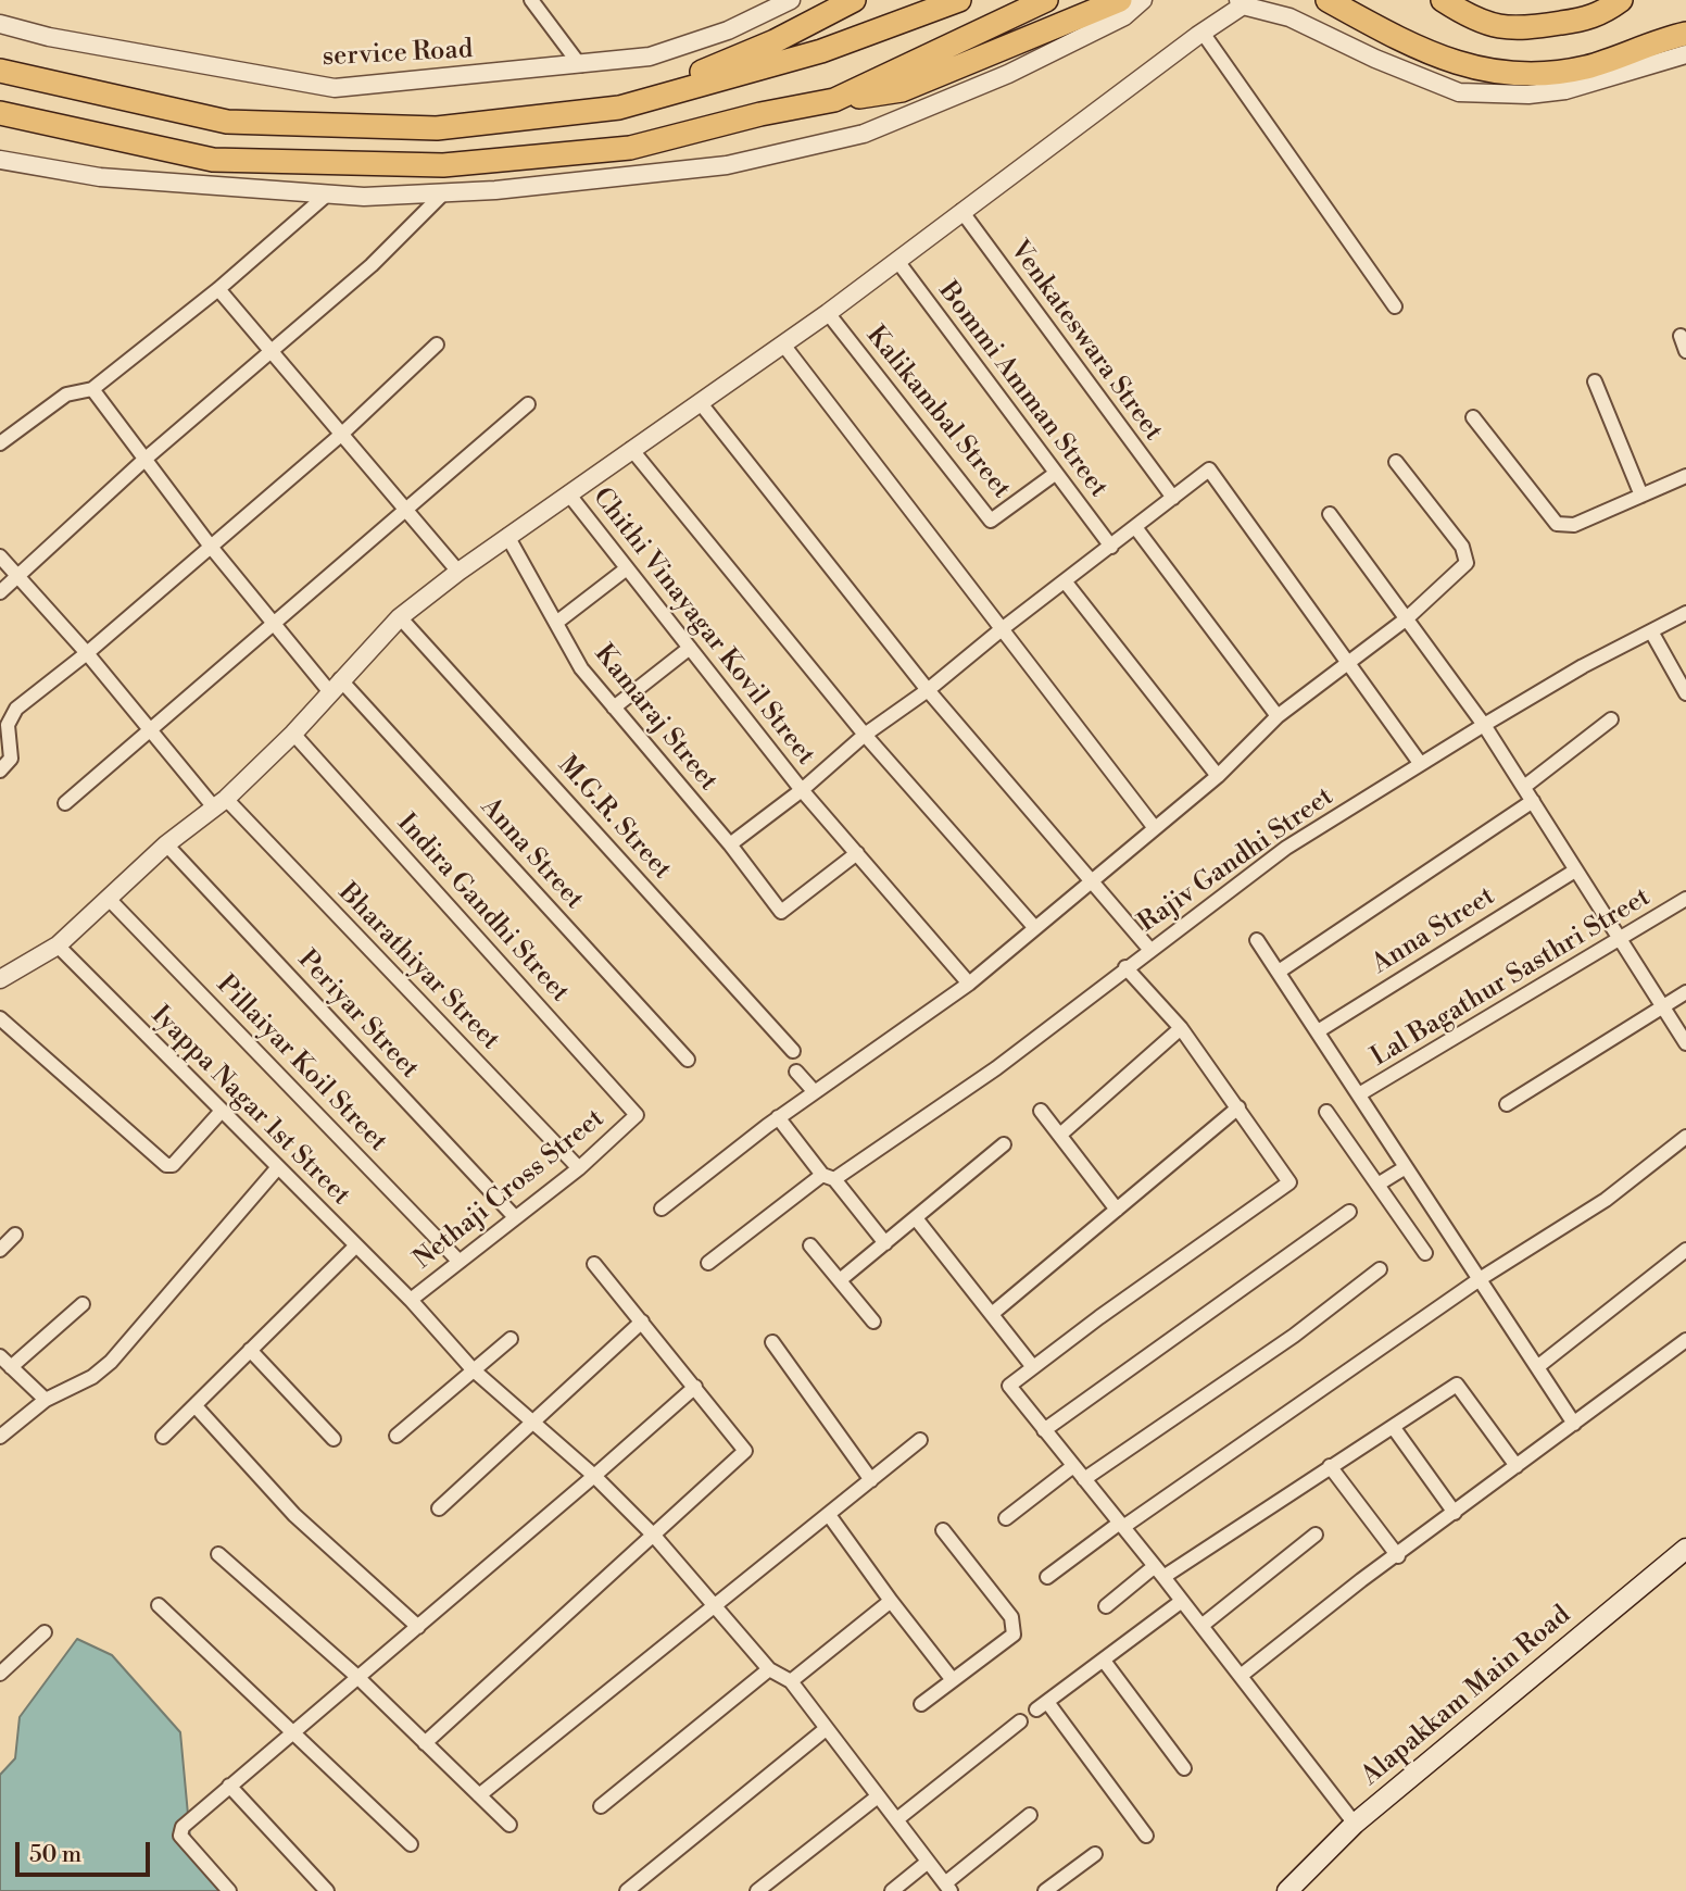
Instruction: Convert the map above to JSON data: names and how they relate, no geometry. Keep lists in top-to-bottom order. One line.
{"streets":{"main road":["Alapakkam Main Road"],"street":["service Road","Venkateswara Street","Bommi Amman Street","Kalikambal Street","Chithi Vinayagar Kovil Street","Kamaraj Street","M.G.R. Street","Anna Street","Rajiv Gandhi Street","Indira Gandhi Street","Bharathiyar Street","Lal Bagathur Sasthri Street","Periyar Street","Pillaiyar Koil Street","Iyappa Nagar 1st Street","Nethaji Cross Street"]},"crossings":[["Bommi Amman Street","Kalikambal Street"],["Chithi Vinayagar Kovil Street","Kamaraj Street"],["Indira Gandhi Street","Nethaji Cross Street"],["Bharathiyar Street","Nethaji Cross Street"],["Periyar Street","Nethaji Cross Street"],["Pillaiyar Koil Street","Nethaji Cross Street"],["Iyappa Nagar 1st Street","Nethaji Cross Street"]],"scale_bar":"50 m"}
